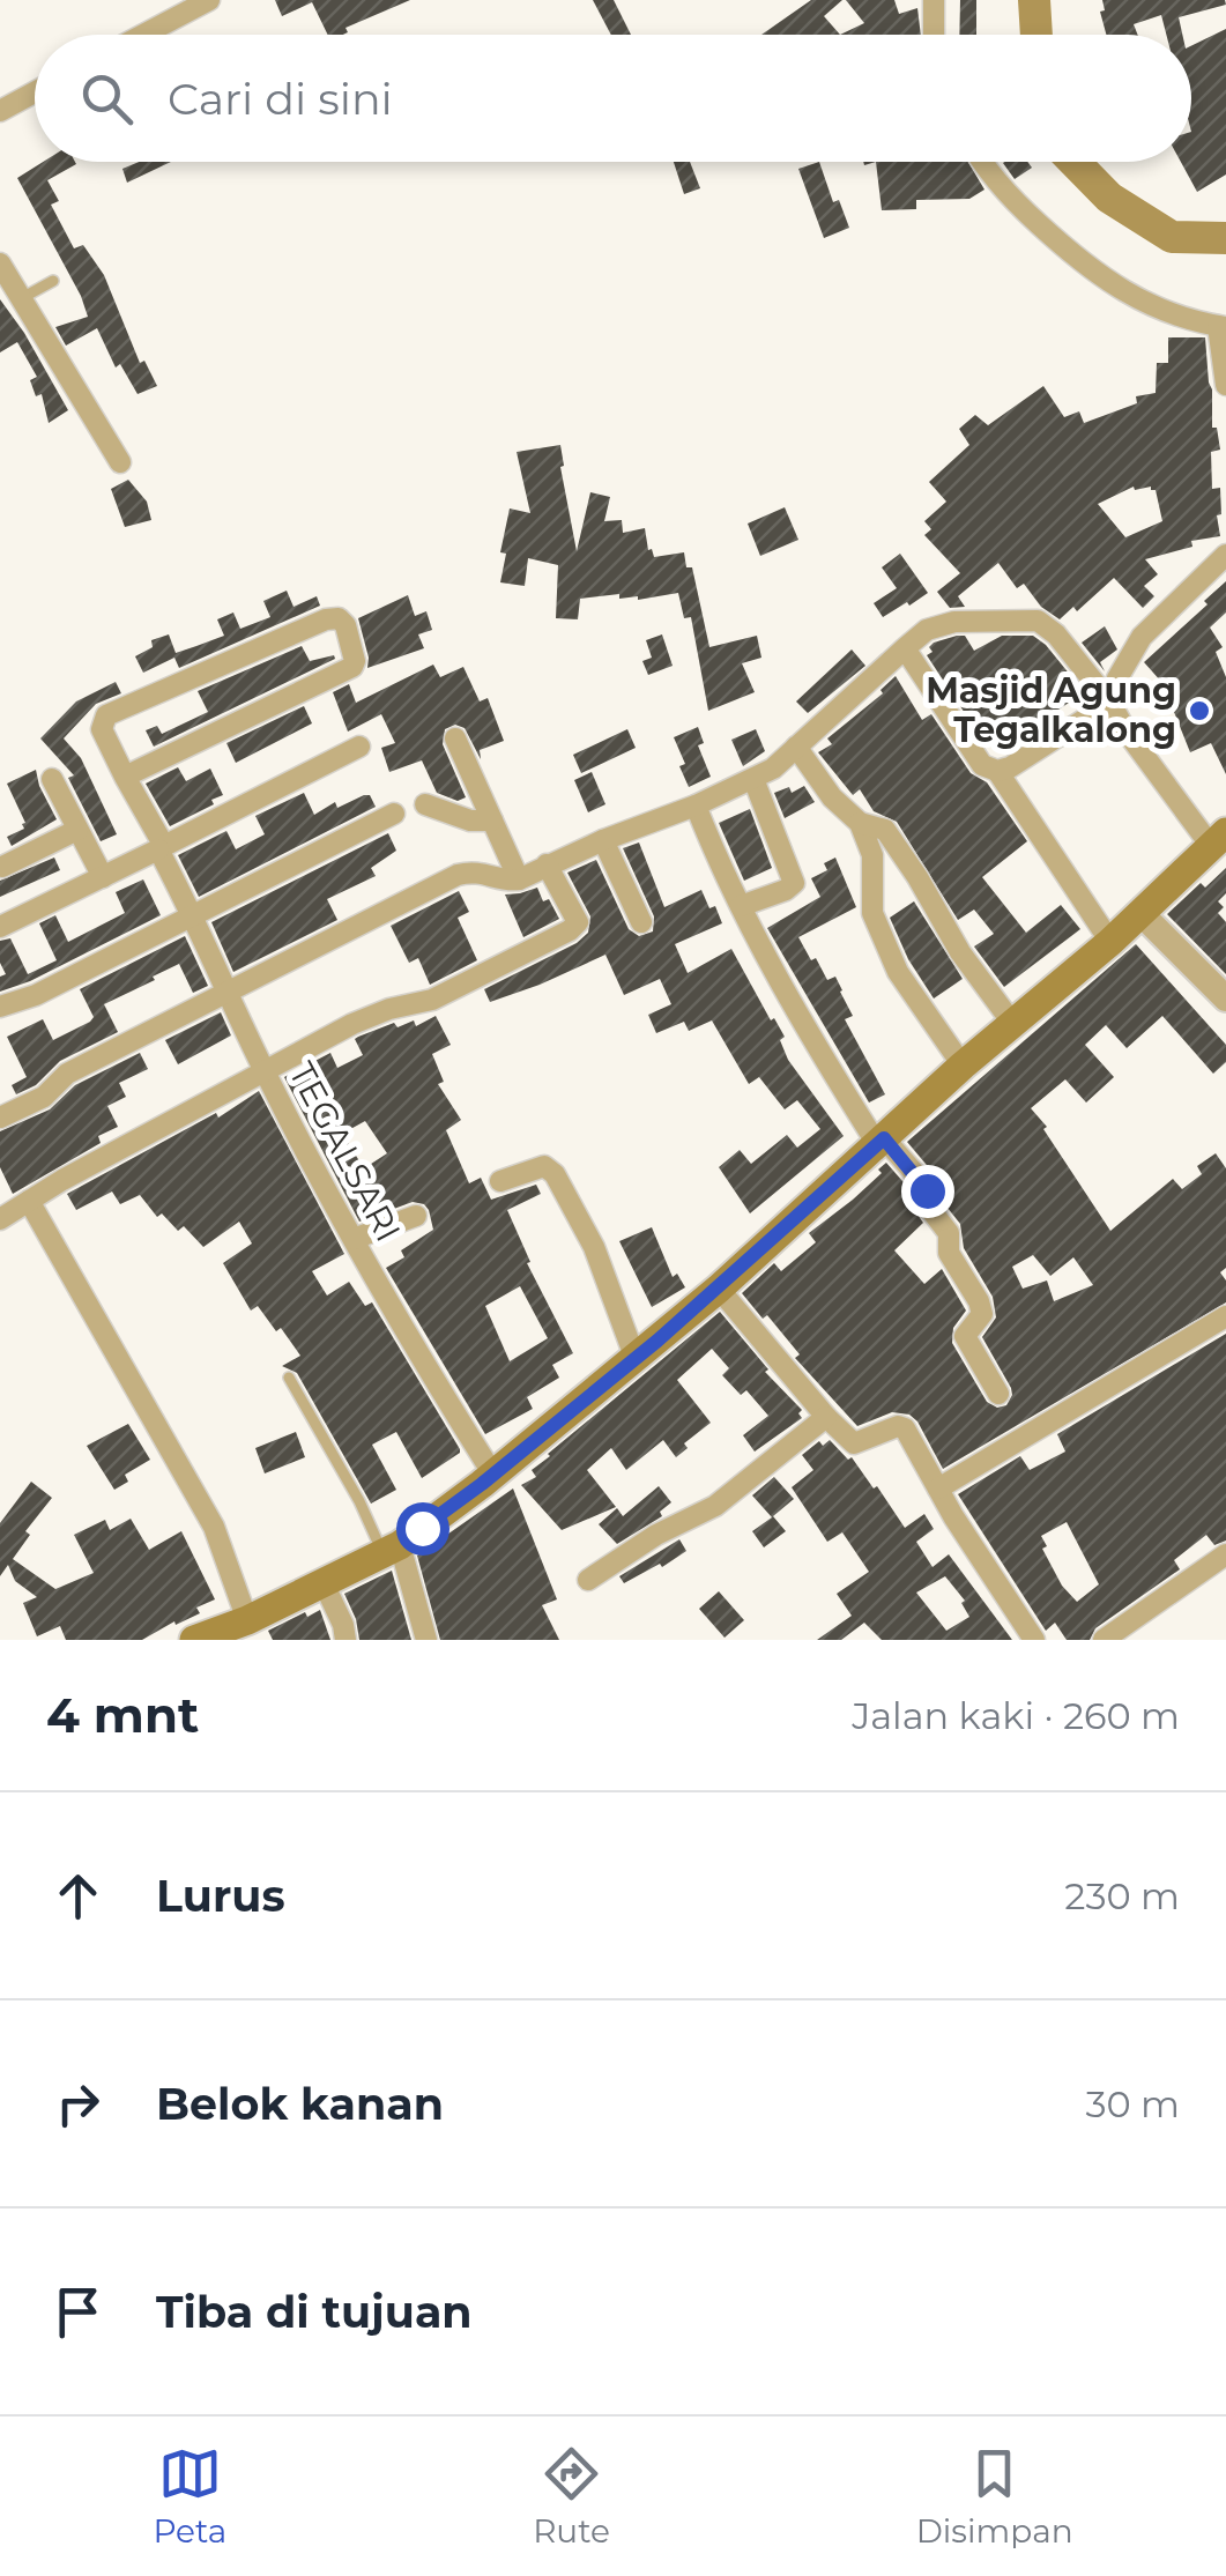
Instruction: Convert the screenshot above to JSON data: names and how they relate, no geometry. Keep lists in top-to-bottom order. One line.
{"streets":{"street":["TEGALSARI"]},"places":["Masjid Agung Tegalkalong"],"page":{"search":"Cari di sini","heading":["4 mnt","Jalan kaki · 260 m"],"list":[["Lurus","230 m"],["Belok kanan","30 m"],"Tiba di tujuan"],"nav":["Peta","Rute","Disimpan"]}}
